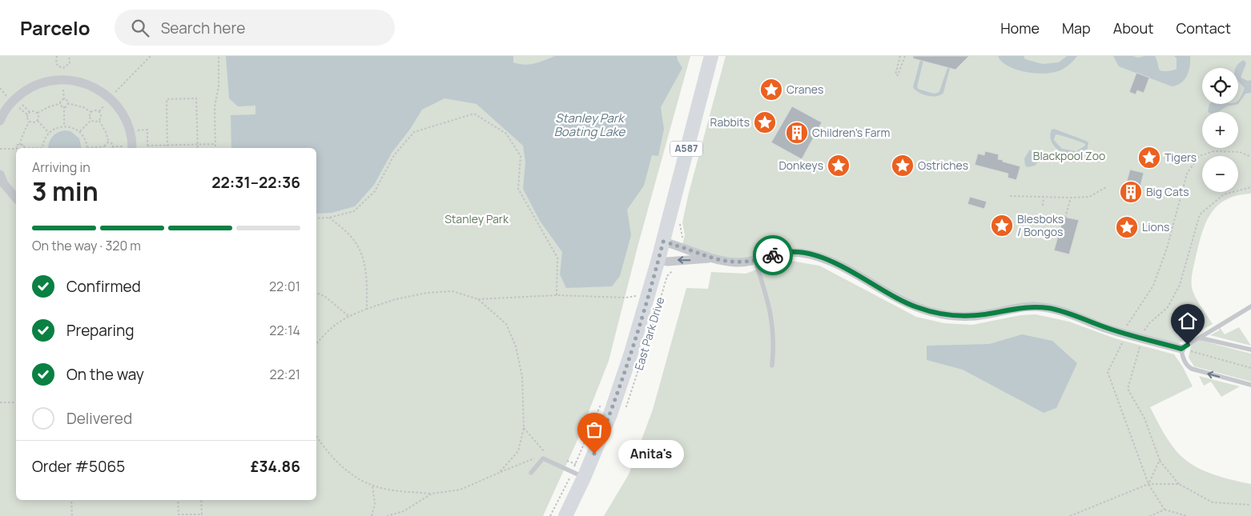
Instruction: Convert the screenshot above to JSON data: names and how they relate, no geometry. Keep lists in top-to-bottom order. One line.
{"streets":{"main road":["A587","East Park Drive"]},"water":["Stanley Park Boating Lake"],"parks":["Blackpool Zoo","Stanley Park"],"places":{"place":["Cranes","Rabbits","Tigers","Donkeys","Ostriches","Blesboks / Bongos","Lions"],"building":["Children's Farm","Big Cats"],"other":["Anita's"]},"page":{"header":"Parcelo","search":"Search here","nav":["Home","Map","About","Contact"],"map_buttons":["+","−"],"heading":["3 min","Arriving in","22:31–22:36"],"panel":["Order #5065","£34.86"],"bar":"On the way · 320 m","list":[["Confirmed","22:01"],["Preparing","22:14"],["On the way","22:21"],"Delivered"],"bubble":"Anita's"}}
